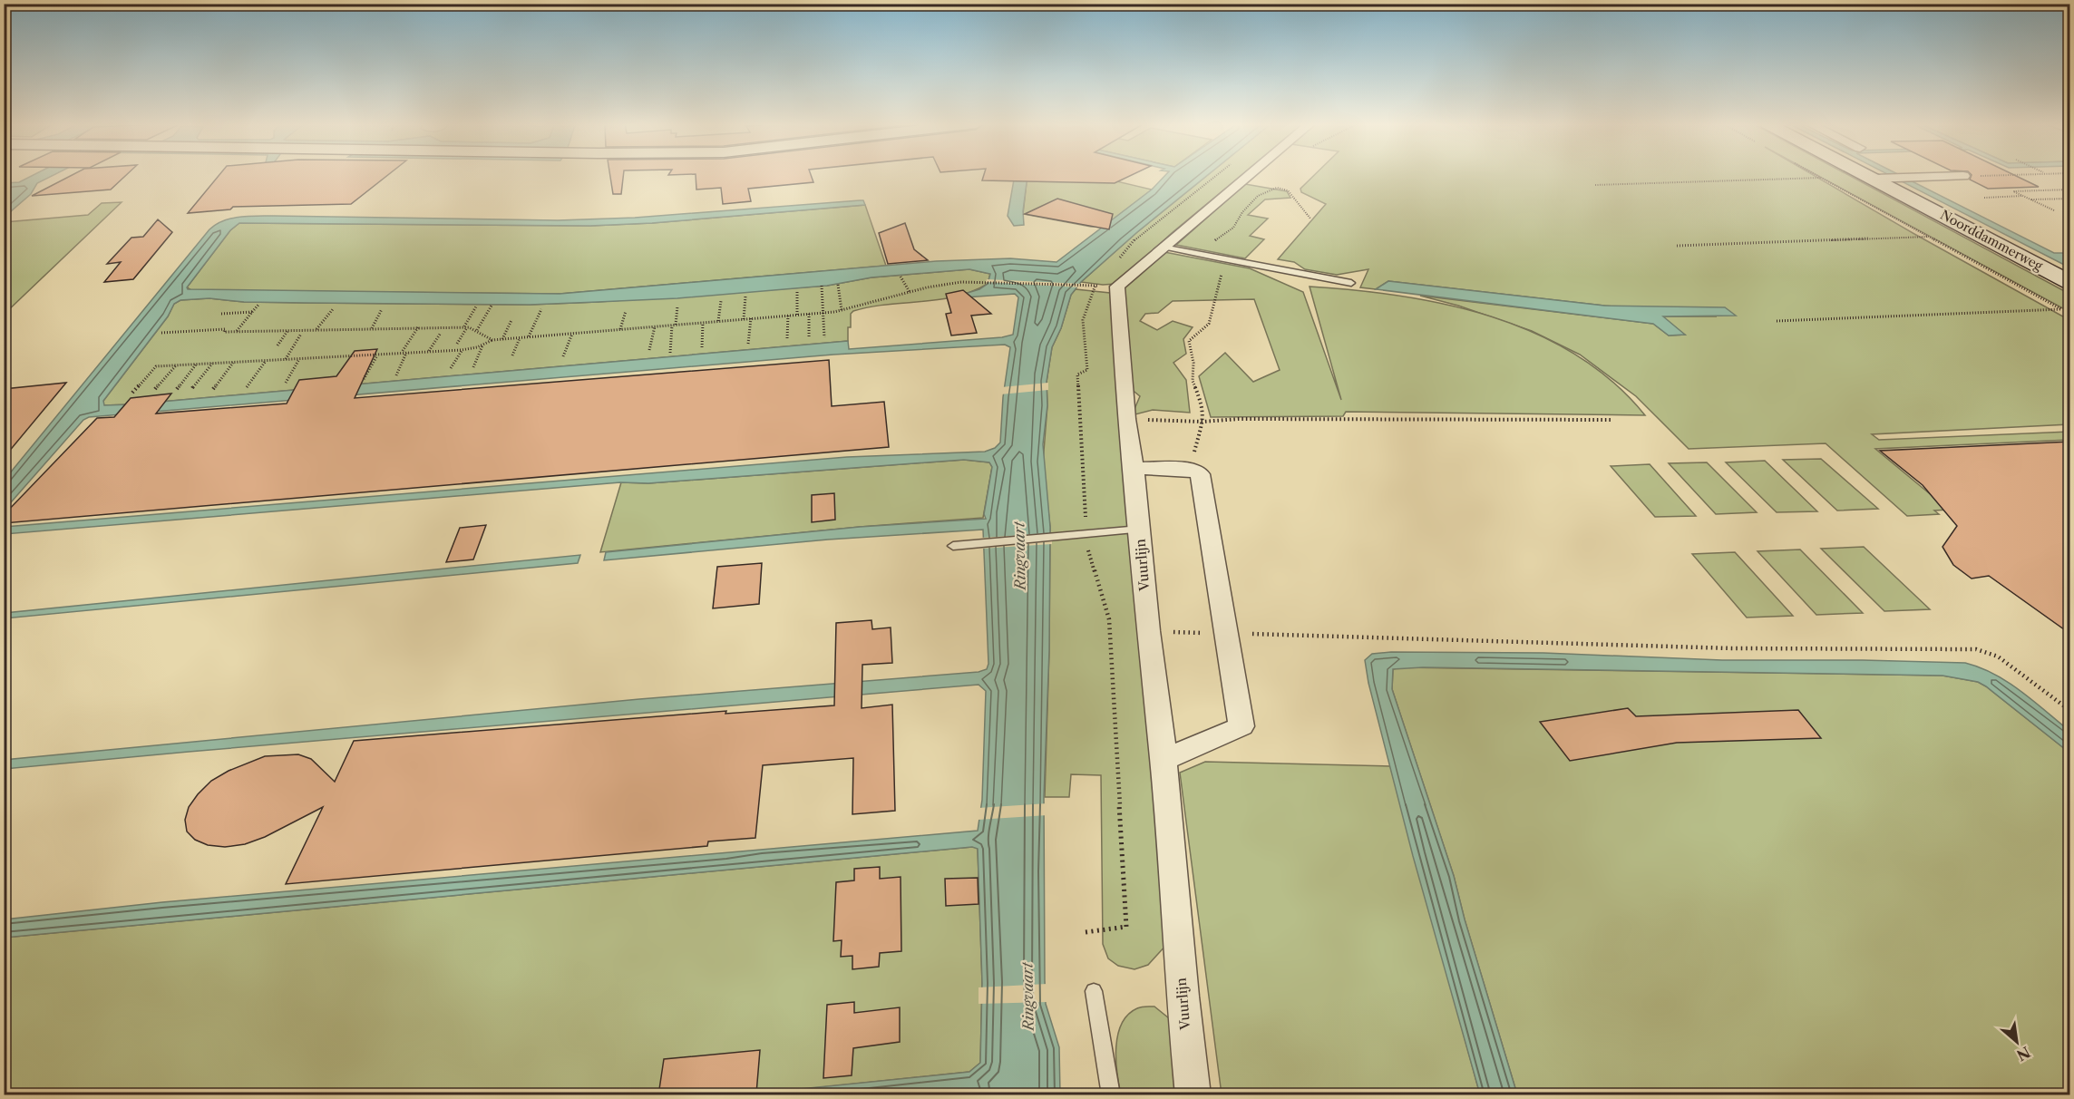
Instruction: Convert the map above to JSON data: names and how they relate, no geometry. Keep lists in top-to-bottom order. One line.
{"streets":{"street":["Noorddammerweg","Vuurlijn"]},"water":["Ringvaart"],"north":"bottom right"}
